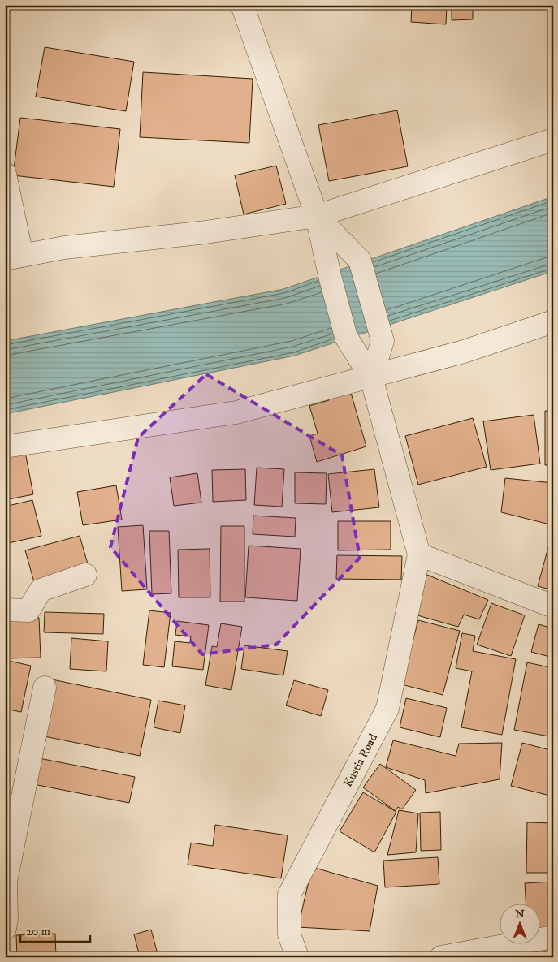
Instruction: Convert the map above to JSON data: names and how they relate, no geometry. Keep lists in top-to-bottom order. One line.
{"streets":{"street":["Kustia Road"]},"scale_bar":"20 m","north":"top"}
